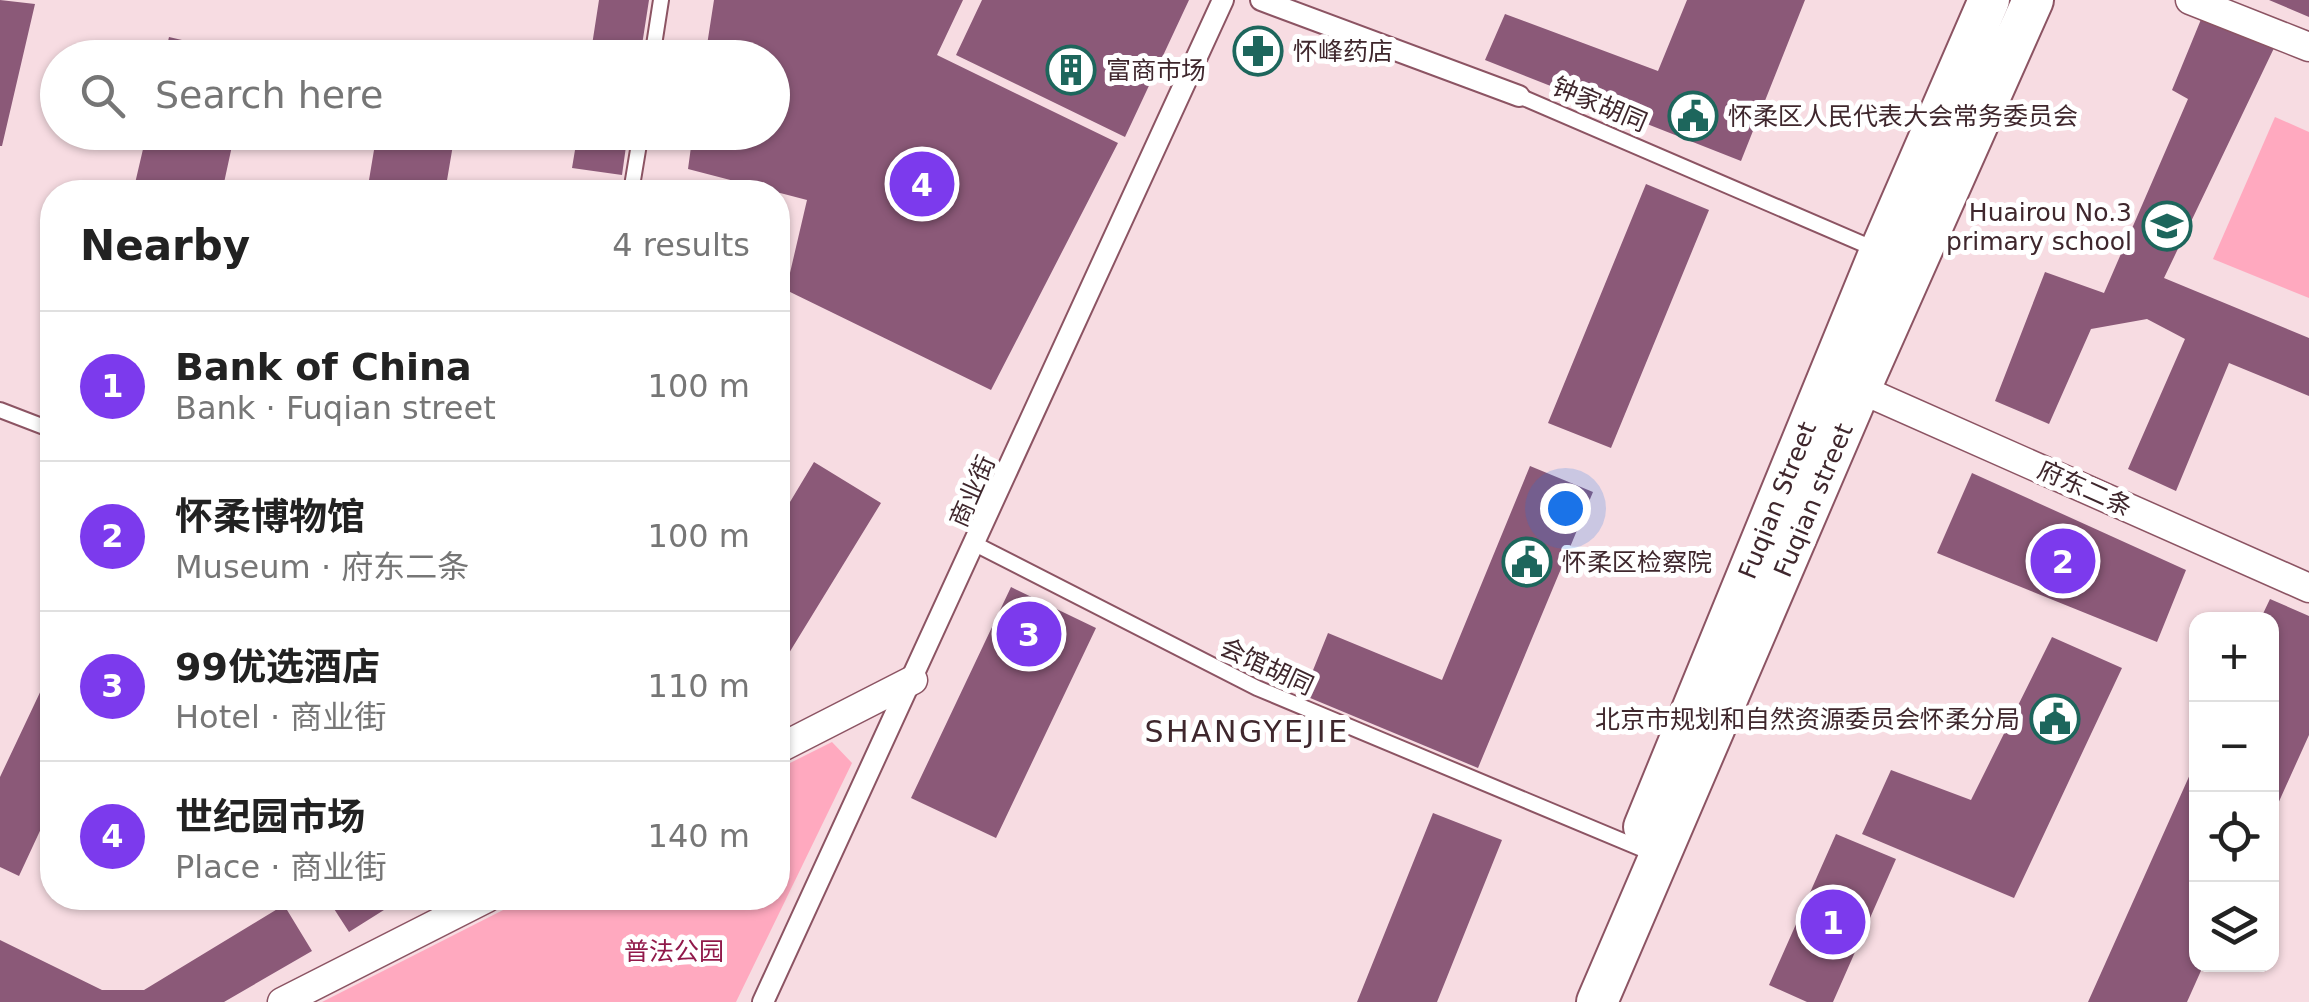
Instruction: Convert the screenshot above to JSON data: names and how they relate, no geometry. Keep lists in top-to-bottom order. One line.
{"streets":{"main road":["Fuqian Street","Fuqian street"],"street":["钟家胡同","府东二条","商业街"],"lane":["会馆胡同"]},"crossings":[["钟家胡同","Fuqian Street"],["钟家胡同","Fuqian street"],["府东二条","Fuqian street"],["商业街","会馆胡同"],["Fuqian Street","Fuqian street"],["Fuqian Street","会馆胡同"],["Fuqian street","会馆胡同"]],"districts":["SHANGYEJIE"],"parks":["普法公园"],"places":{"pharmacy":["怀峰药店"],"building":["富商市场"],"public building":["怀柔区人民代表大会常务委员会","怀柔区检察院","北京市规划和自然资源委员会怀柔分局"],"school or university":["Huairou No.3 primary school"]},"page":{"search":"Search here","pins":["4","2","3","1"],"heading":["Nearby","4 results"],"list":[{"mark":"1","name":"Bank of China","note":"Bank · Fuqian street","value":"100 m"},{"mark":"2","name":"怀柔博物馆","note":"Museum · 府东二条","value":"100 m"},{"mark":"3","name":"99优选酒店","note":"Hotel · 商业街","value":"110 m"},{"mark":"4","name":"世纪园市场","note":"Place · 商业街","value":"140 m"}],"map_buttons":["+","−"]}}
